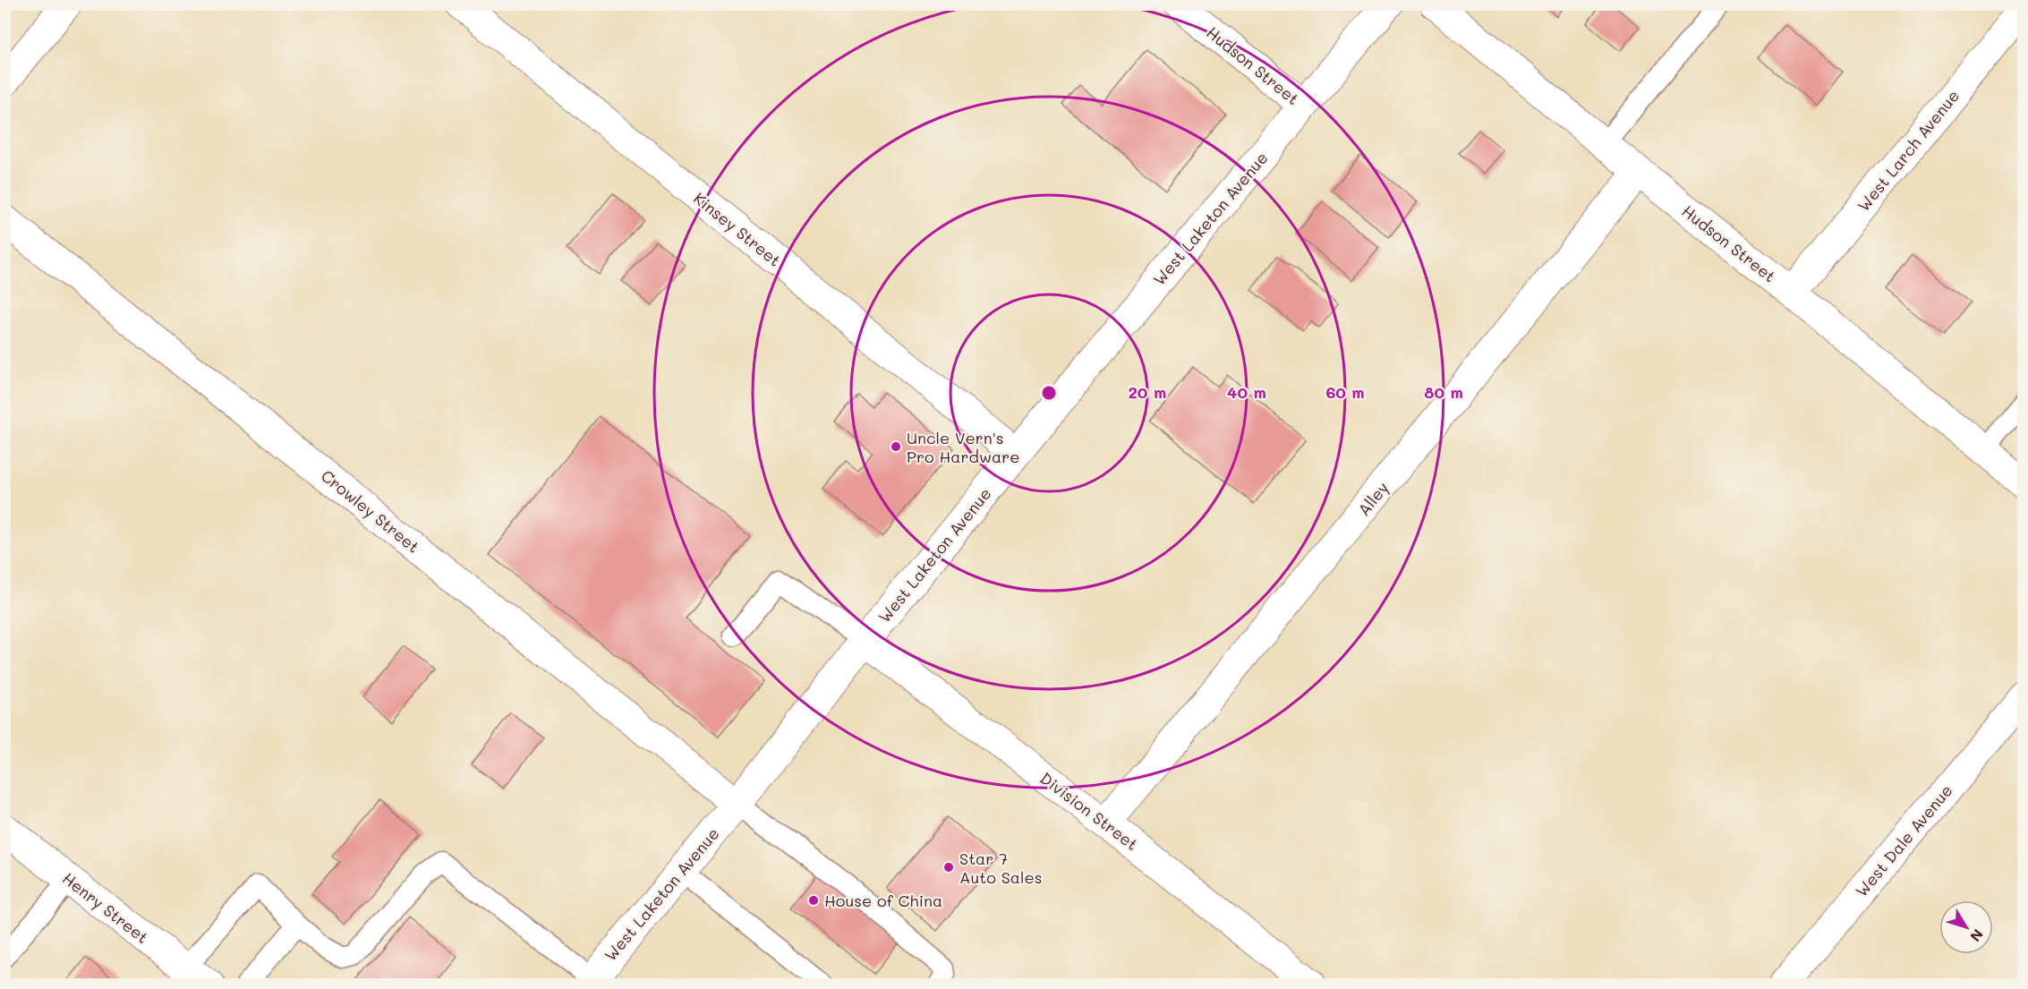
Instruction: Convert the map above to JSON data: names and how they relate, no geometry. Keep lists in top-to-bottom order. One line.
{"streets":{"street":["Hudson Street","West Larch Avenue","West Laketon Avenue","Kinsey Street","Alley","Crowley Street","Division Street","West Dale Avenue","Henry Street"]},"crossings":[["Hudson Street","West Larch Avenue"],["Hudson Street","West Laketon Avenue"],["Hudson Street","Alley"],["West Laketon Avenue","Kinsey Street"],["West Laketon Avenue","Crowley Street"],["West Laketon Avenue","Division Street"],["Alley","Division Street"]],"places":["Uncle Vern's Pro Hardware","Star 7 Auto Sales","House of China"],"north":"bottom right","rings":["20 m","40 m","60 m","80 m"]}
